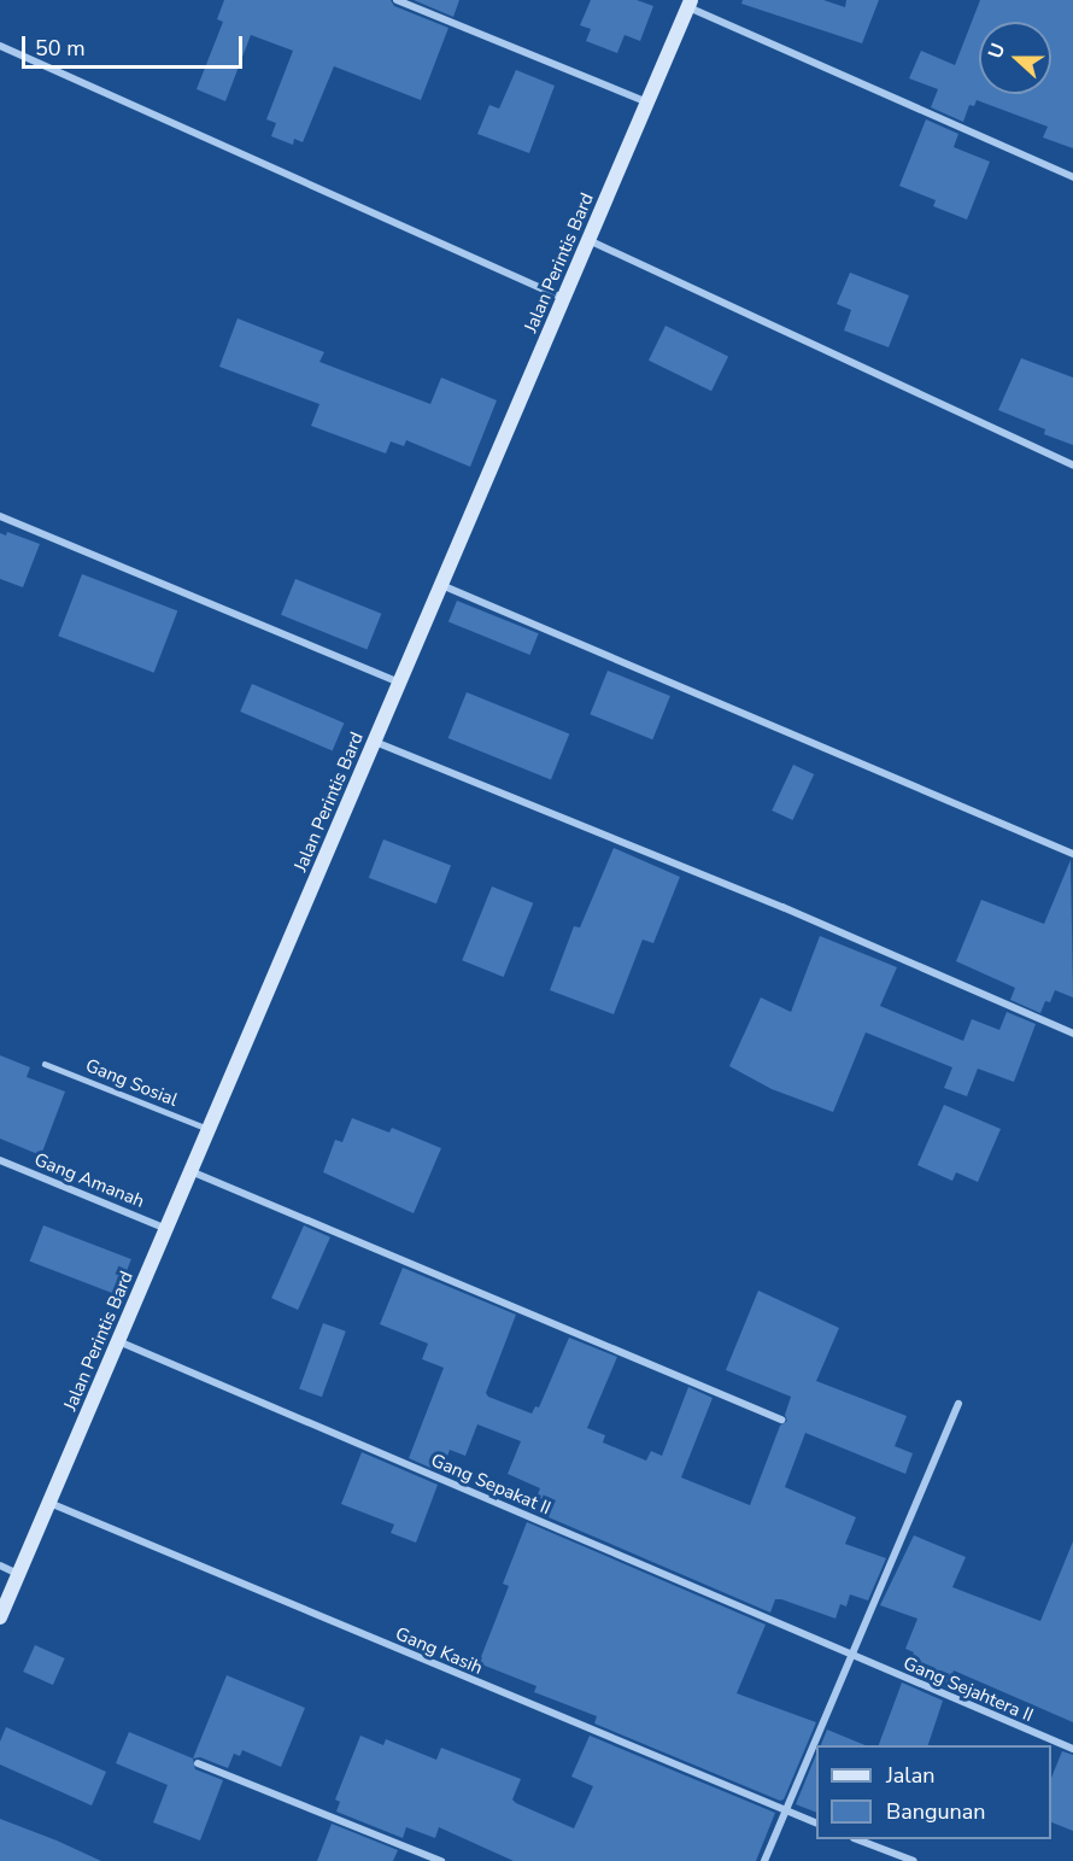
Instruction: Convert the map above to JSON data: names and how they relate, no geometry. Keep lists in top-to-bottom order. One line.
{"streets":{"street":["Jalan Perintis Bard","Gang Amanah","Gang Sepakat II","Gang Kasih","Gang Sejahtera II"],"lane":["Gang Sosial"]},"crossings":[["Jalan Perintis Bard","Gang Sosial"],["Jalan Perintis Bard","Gang Amanah"],["Jalan Perintis Bard","Gang Sepakat II"],["Jalan Perintis Bard","Gang Kasih"],["Gang Sepakat II","Gang Sejahtera II"]],"legend":["Jalan","Bangunan"],"scale_bar":"50 m","north":"left"}
